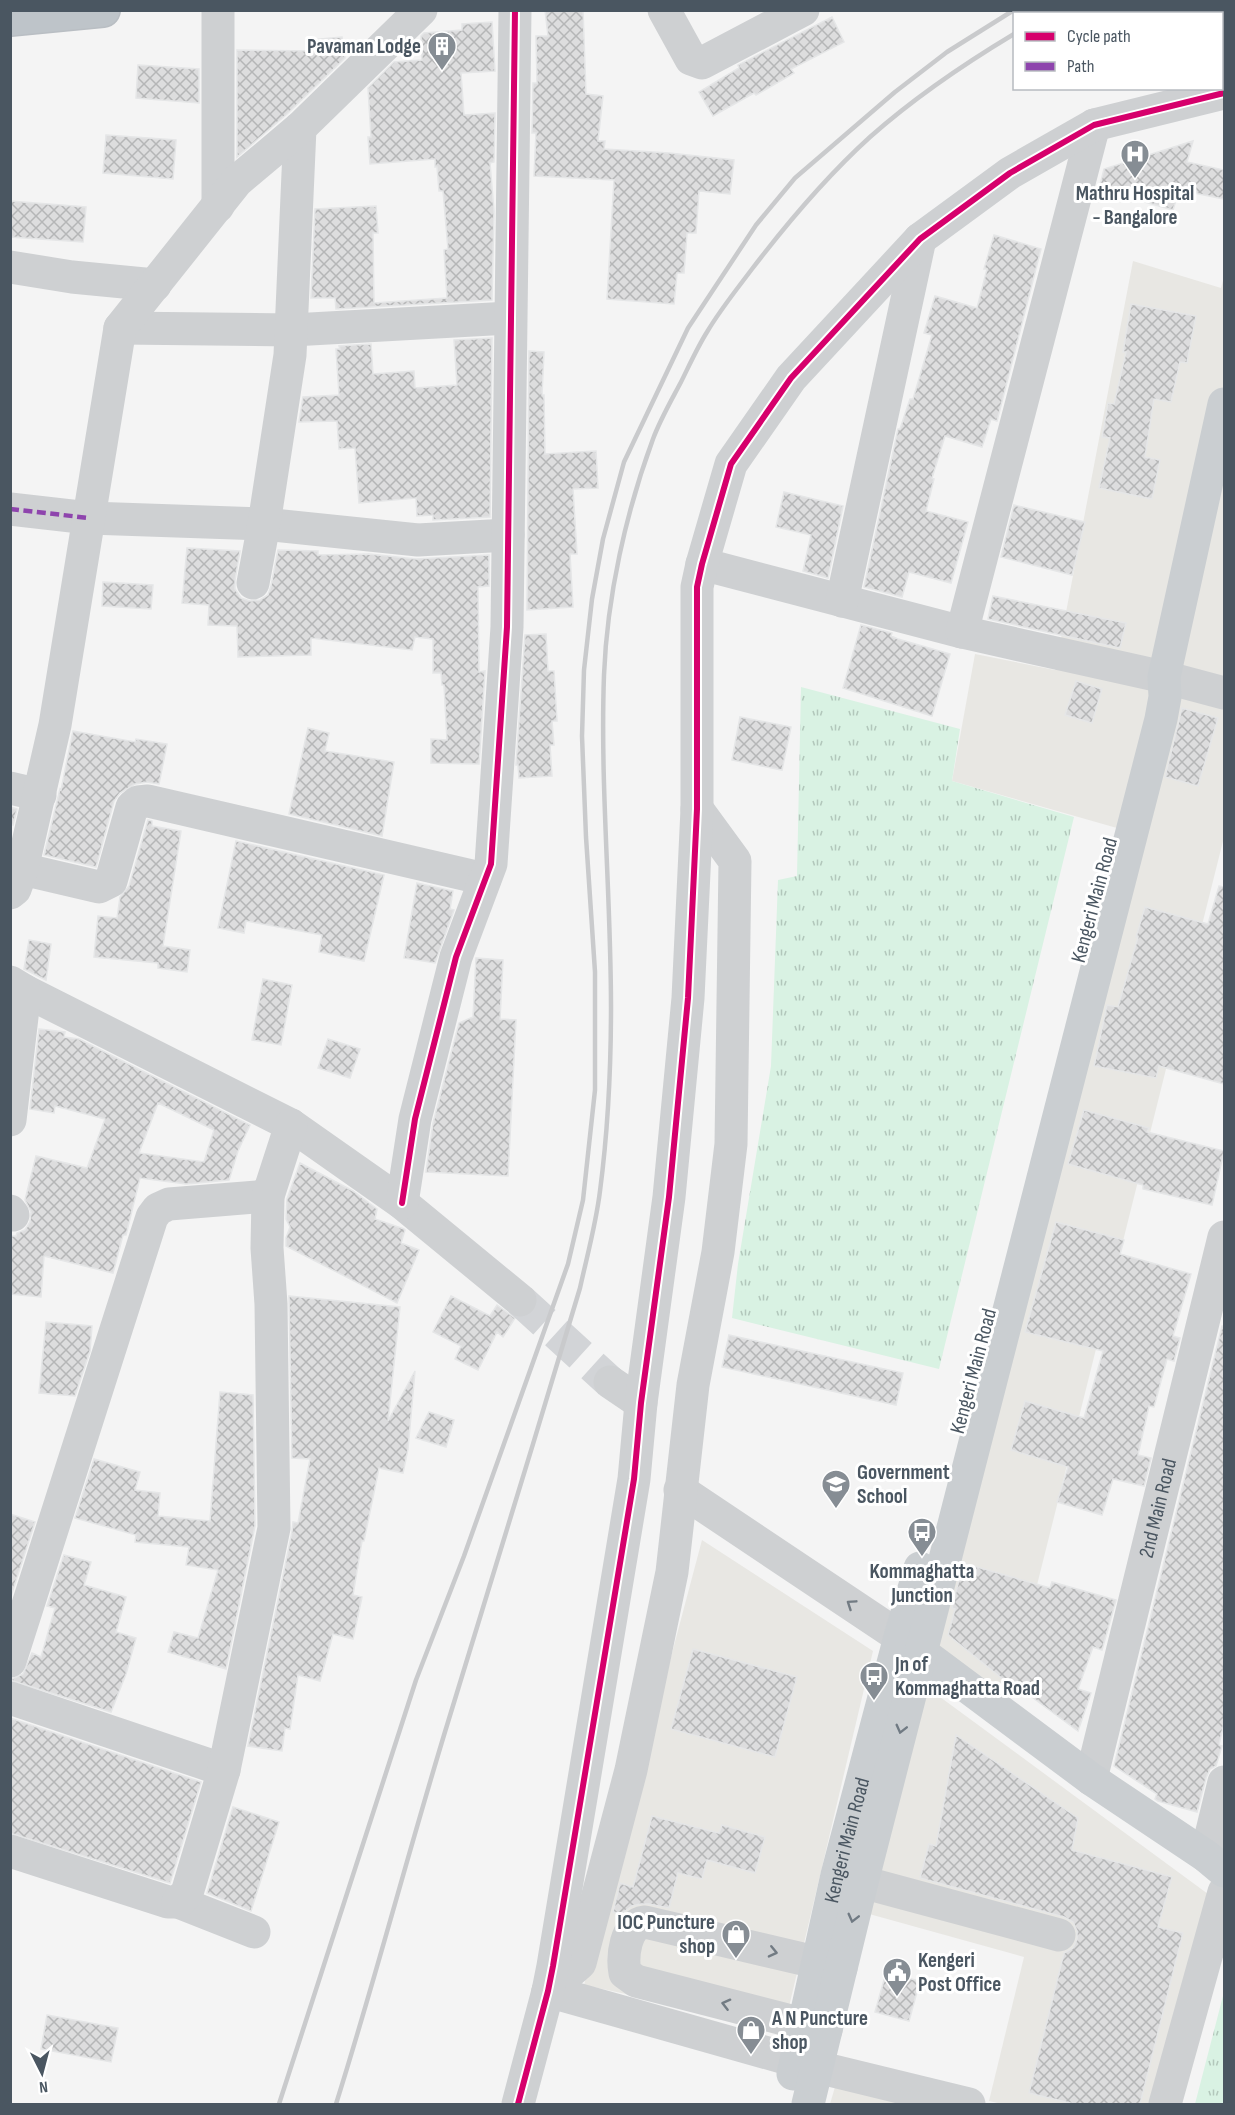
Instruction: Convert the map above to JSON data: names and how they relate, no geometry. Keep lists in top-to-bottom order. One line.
{"streets":{"main road":["Kengeri Main Road"],"street":["2nd Main Road"]},"places":{"building":["Pavaman Lodge"],"hospital":["Mathru Hospital - Bangalore"],"school or university":["Government School"],"bus stop":["Kommaghatta Junction","Jn of Kommaghatta Road"],"shop":["IOC Puncture shop","A N Puncture shop"],"public building":["Kengeri Post Office"]},"legend":["Cycle path","Path"],"north":"bottom"}
